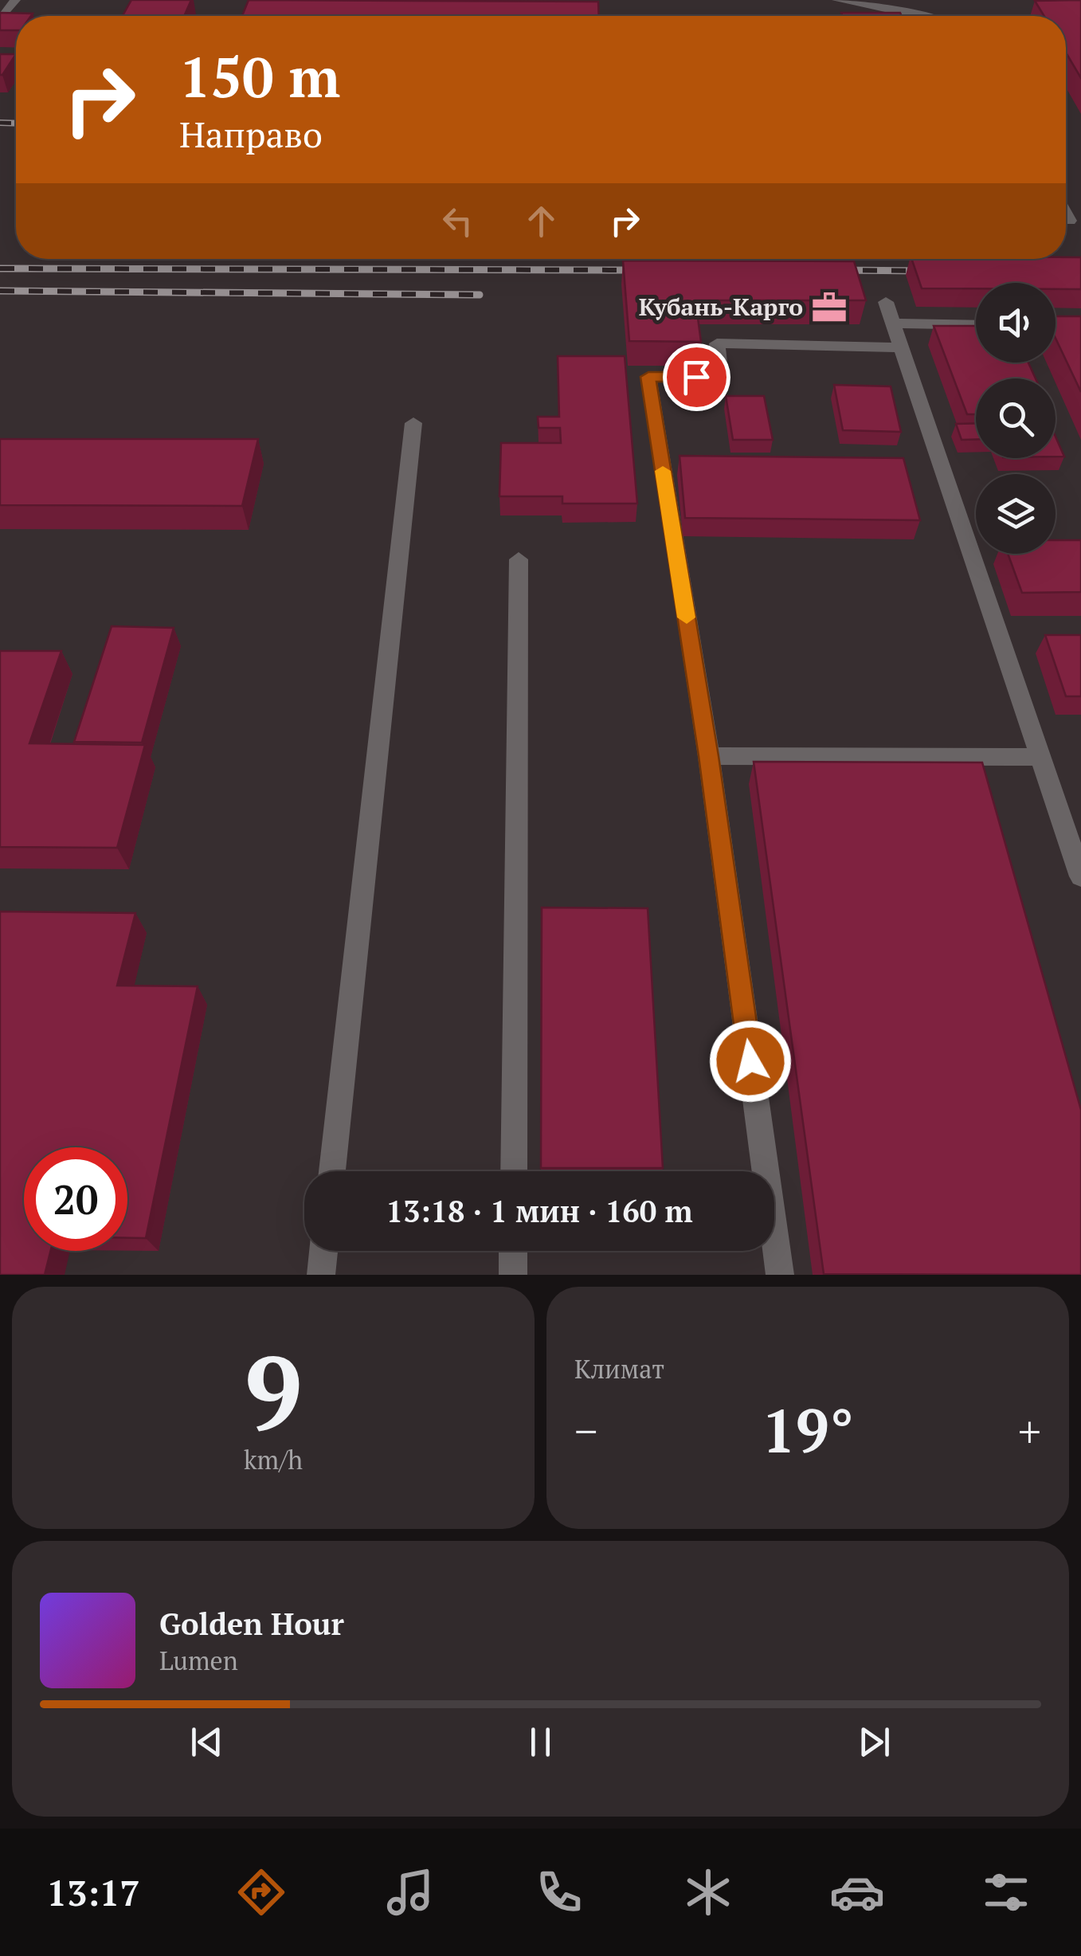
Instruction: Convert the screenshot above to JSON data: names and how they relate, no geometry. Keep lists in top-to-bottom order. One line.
{"places":{"office":["Кубань-Карго"]},"page":{"turn":["150 m","Направо"],"limit":"20","trip":"13:18 · 1 мин · 160 m","tile":[["9","km/h"],"Климат"],"heat":["−","19°","+"],"song":["Golden Hour","Lumen"],"tabs":"13:17"}}
